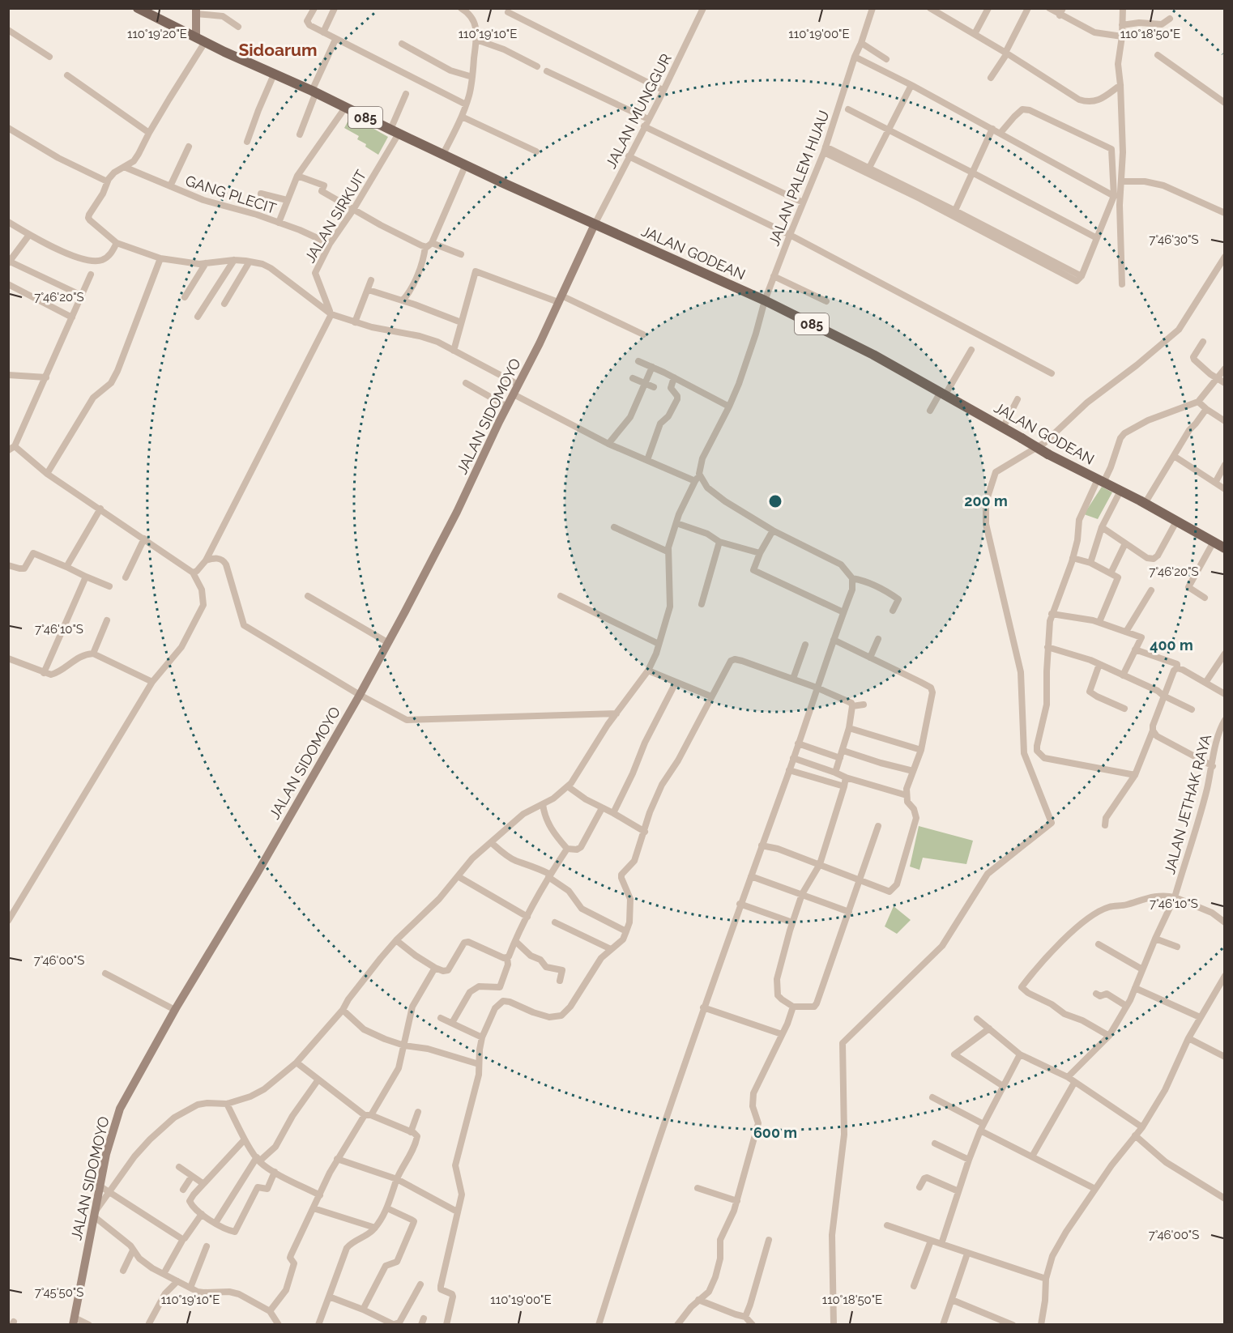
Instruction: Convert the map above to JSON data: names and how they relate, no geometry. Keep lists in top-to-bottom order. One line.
{"streets":{"main road":["085","JALAN GODEAN","JALAN SIDOMOYO"],"street":["JALAN MUNGGUR","JALAN PALEM HIJAU","GANG PLECIT","JALAN SIRKUIT","JALAN JETHAK RAYA"]},"crossings":[["JALAN MUNGGUR","JALAN GODEAN"],["JALAN MUNGGUR","JALAN SIDOMOYO"],["JALAN PALEM HIJAU","JALAN GODEAN"],["GANG PLECIT","JALAN SIRKUIT"],["JALAN SIRKUIT","JALAN GODEAN"],["JALAN GODEAN","JALAN SIDOMOYO"]],"districts":["Sidoarum"],"coordinates":["110°19'20\"E","110°19'10\"E","110°19'00\"E","110°18'50\"E","7°46'30\"S","7°46'20\"S","7°46'10\"S","7°46'00\"S","7°45'50\"S"],"rings":["200 m","400 m","600 m"]}
